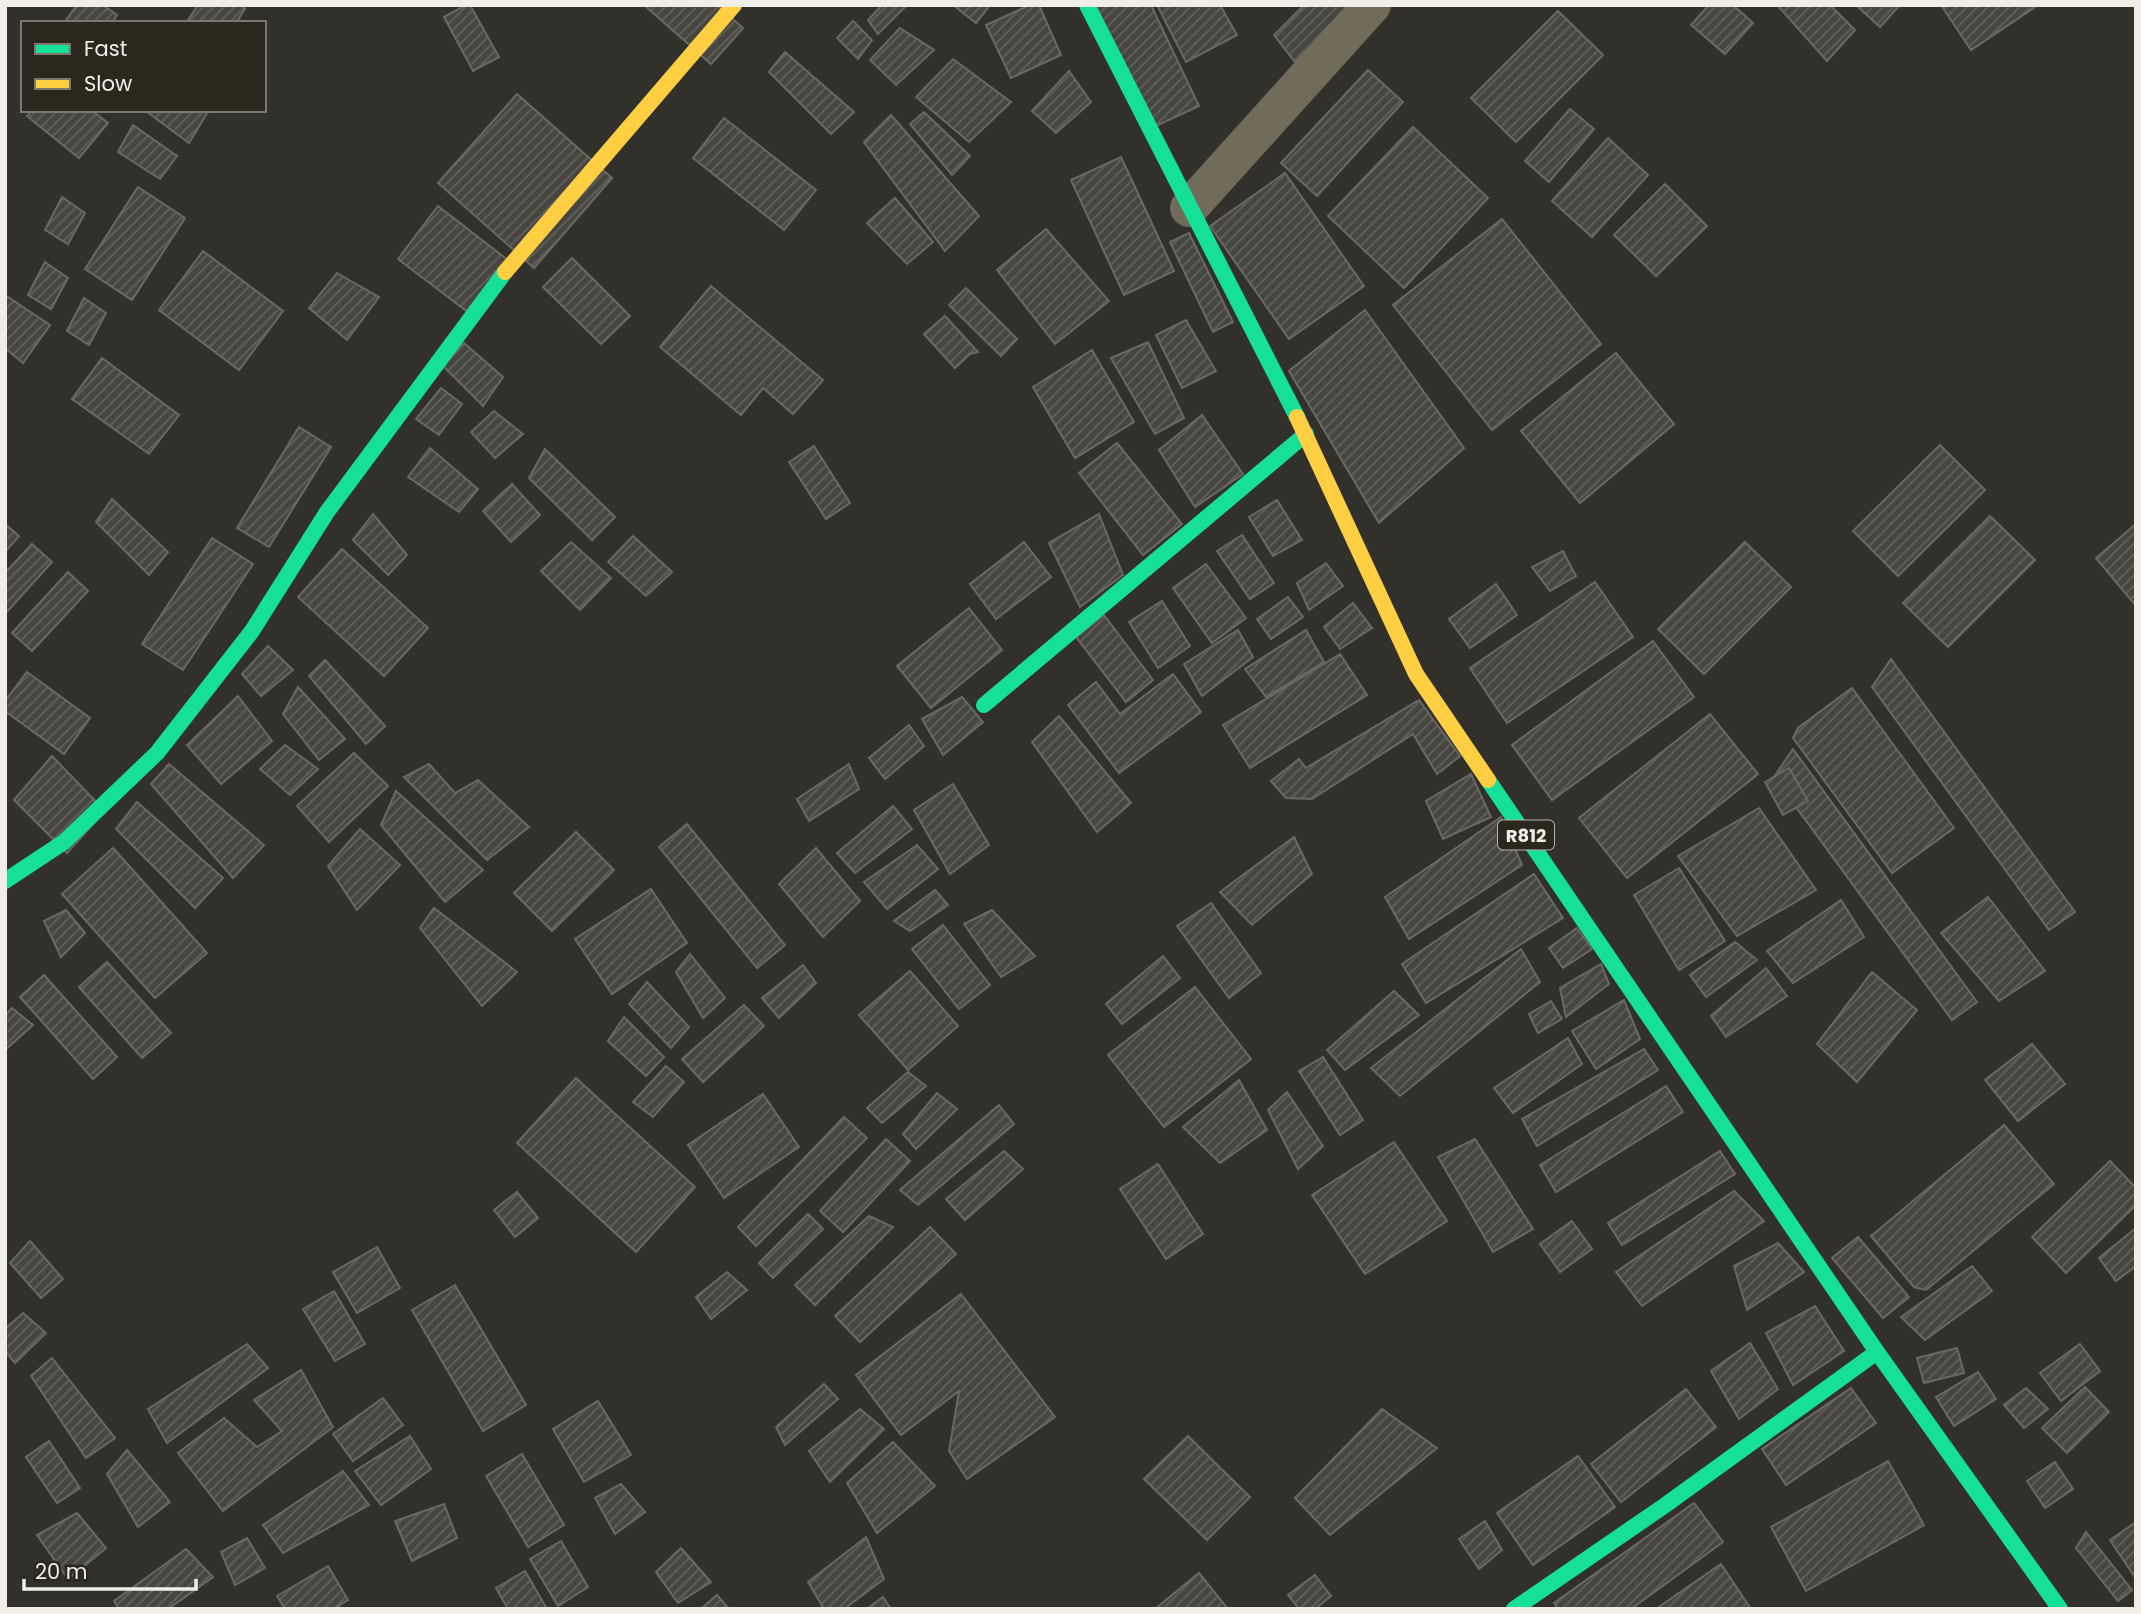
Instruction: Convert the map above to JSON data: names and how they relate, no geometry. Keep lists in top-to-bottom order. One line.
{"streets":{"street":["R812"]},"legend":["Fast","Slow"],"scale_bar":"20 m"}
